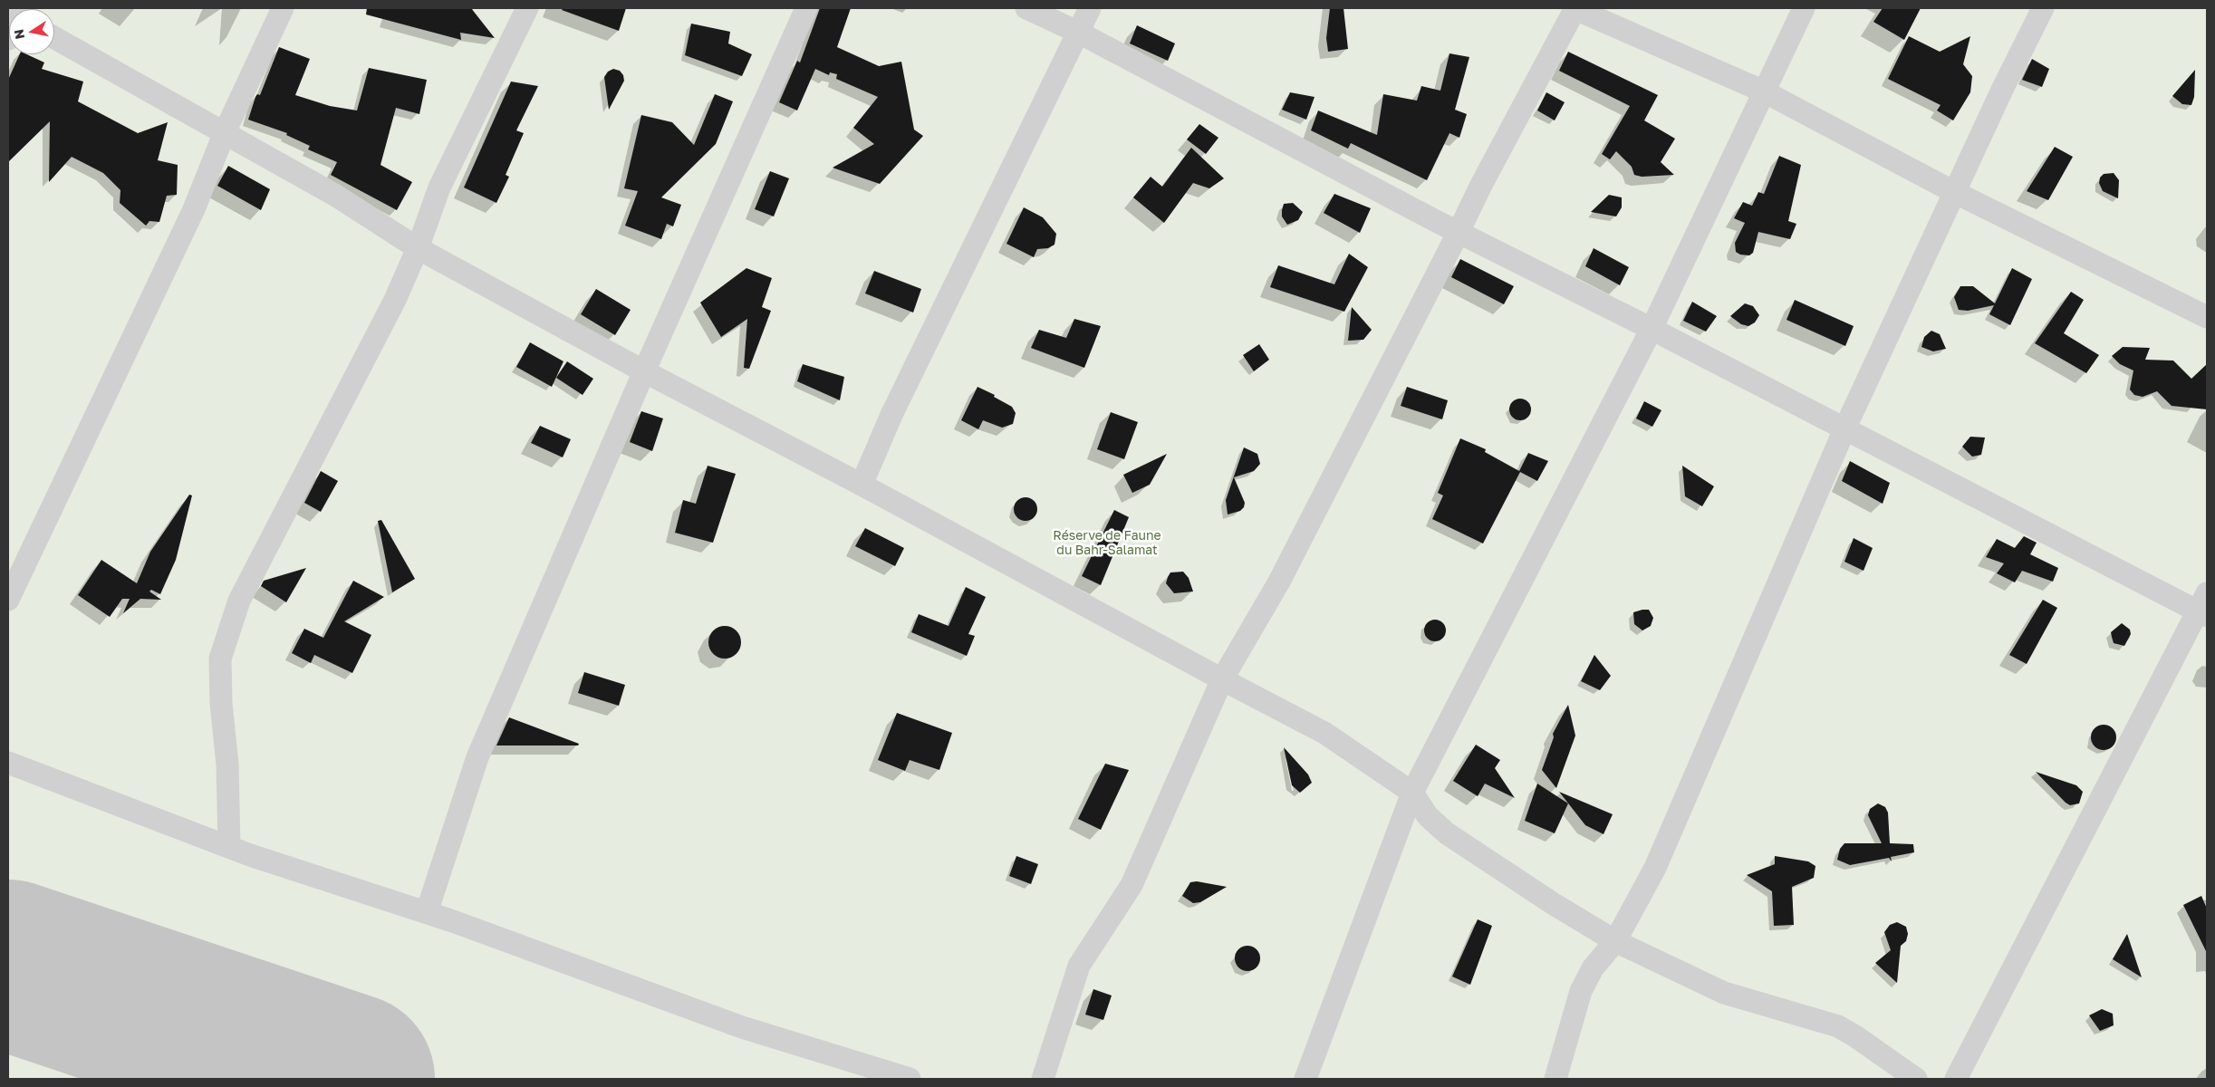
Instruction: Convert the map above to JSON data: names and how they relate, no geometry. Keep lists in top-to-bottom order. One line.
{"parks":["Réserve de Faune du Bahr-Salamat"],"north":"left"}
